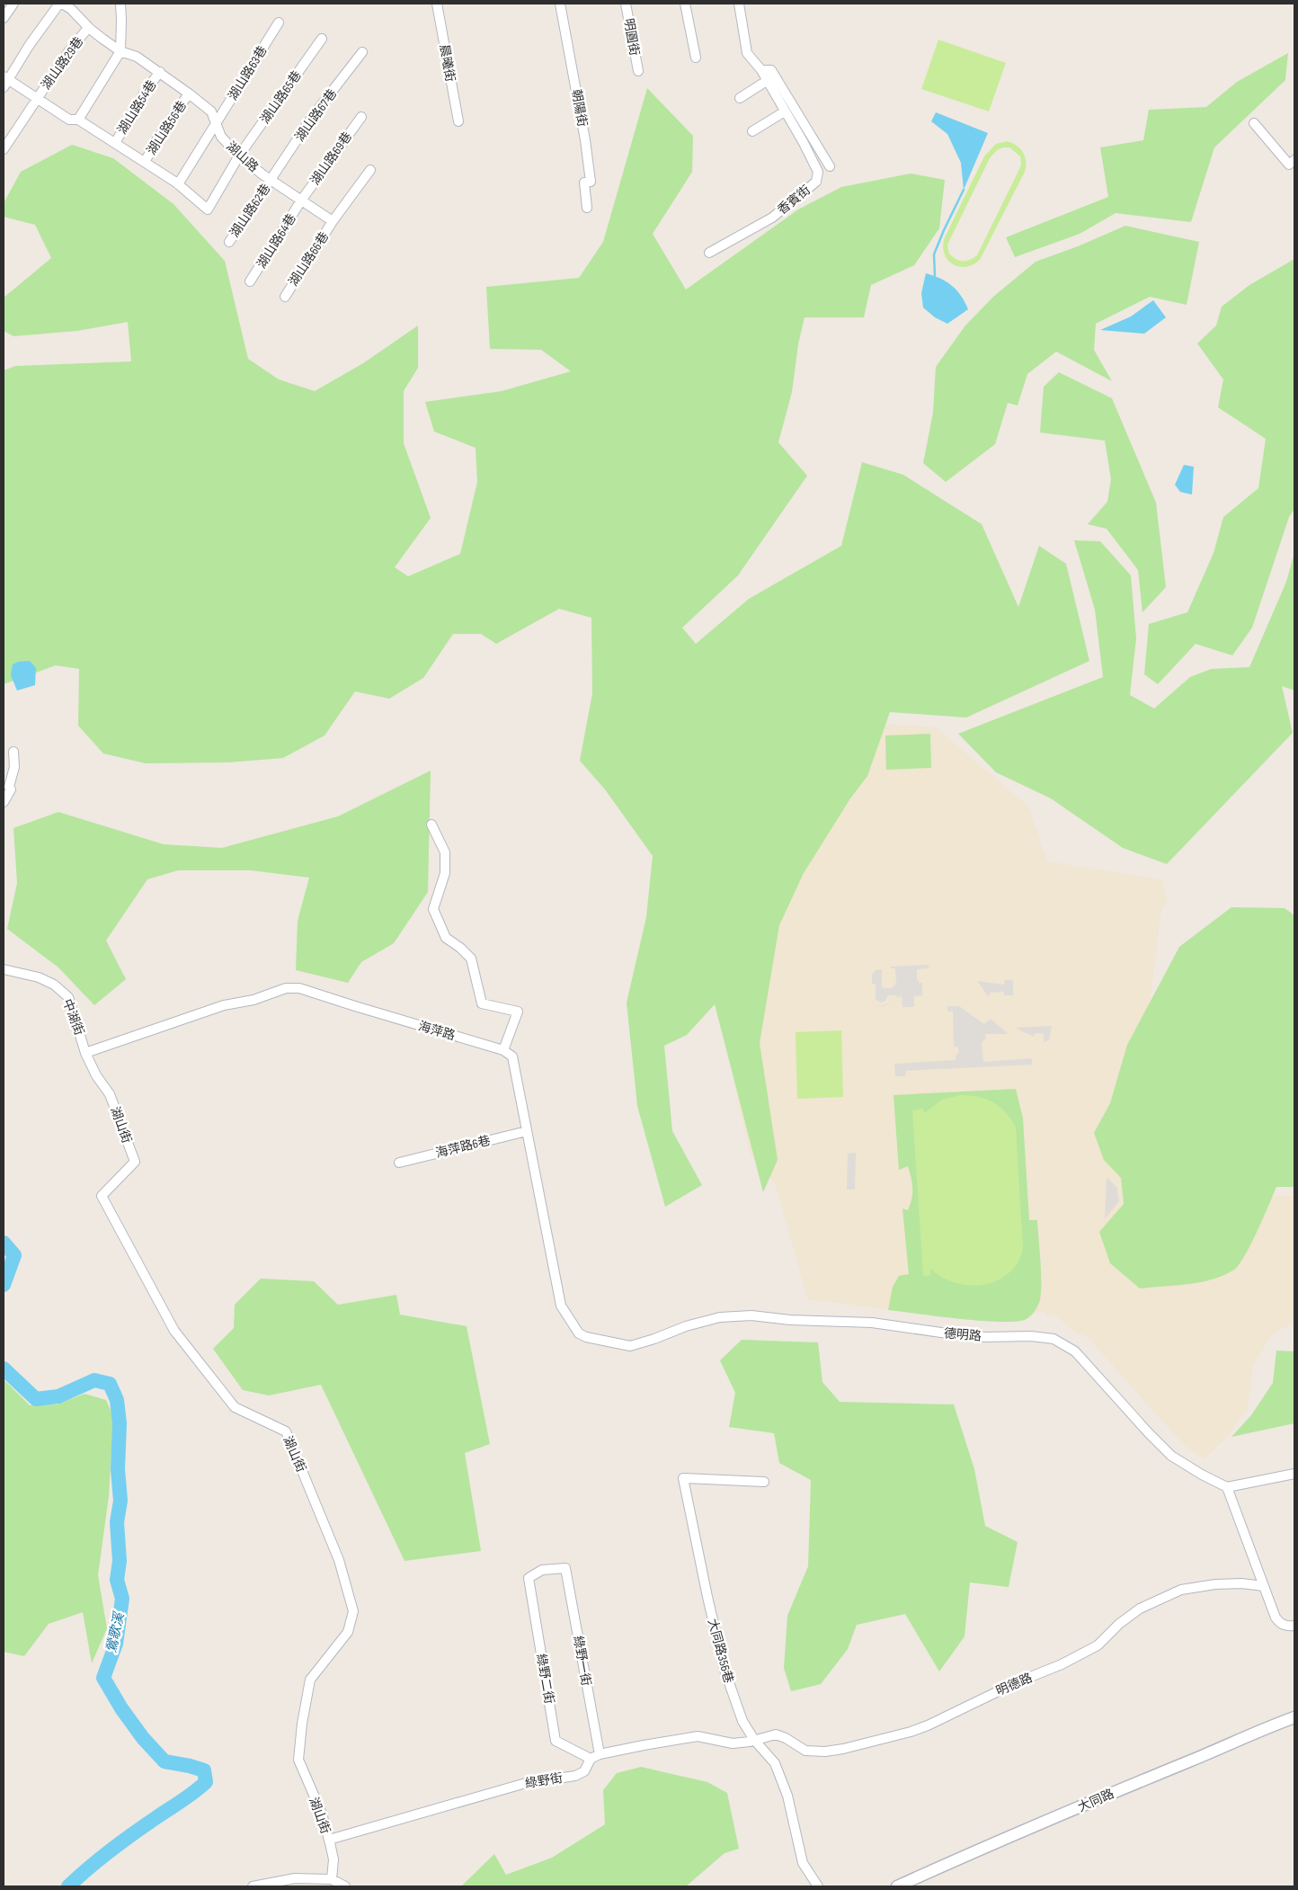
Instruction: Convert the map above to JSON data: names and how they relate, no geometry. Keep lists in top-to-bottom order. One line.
{"streets":{"street":["明圓街","湖山路29巷","晨曦街","湖山路63巷","湖山路65巷","湖山路54巷","朝陽街","湖山路67巷","湖山路56巷","湖山路","湖山路69巷","香賓街","湖山路62巷","湖山路64巷","湖山路66巷","中湖街","海萍路","湖山街","海萍路6巷","德明路","大同路356巷","綠野一街","綠野二街","明德路","綠野街","大同路"]},"crossings":[["湖山路29巷","湖山路"],["湖山路63巷","湖山路65巷"],["湖山路63巷","湖山路"],["湖山路65巷","湖山路"],["湖山路54巷","湖山路"],["湖山路67巷","湖山路"],["湖山路67巷","湖山路62巷"],["湖山路56巷","湖山路"],["湖山路","湖山路69巷"],["湖山路","湖山路62巷"],["湖山路","湖山路64巷"],["湖山路","湖山路66巷"],["湖山路69巷","湖山路64巷"],["中湖街","海萍路"],["中湖街","湖山街"],["海萍路","湖山街"],["湖山街","綠野街"],["海萍路6巷","德明路"],["大同路356巷","明德路"],["大同路356巷","綠野街"],["綠野一街","綠野二街"],["綠野一街","綠野街"],["綠野二街","綠野街"],["明德路","綠野街"]],"water":["鶯歌溪"]}
